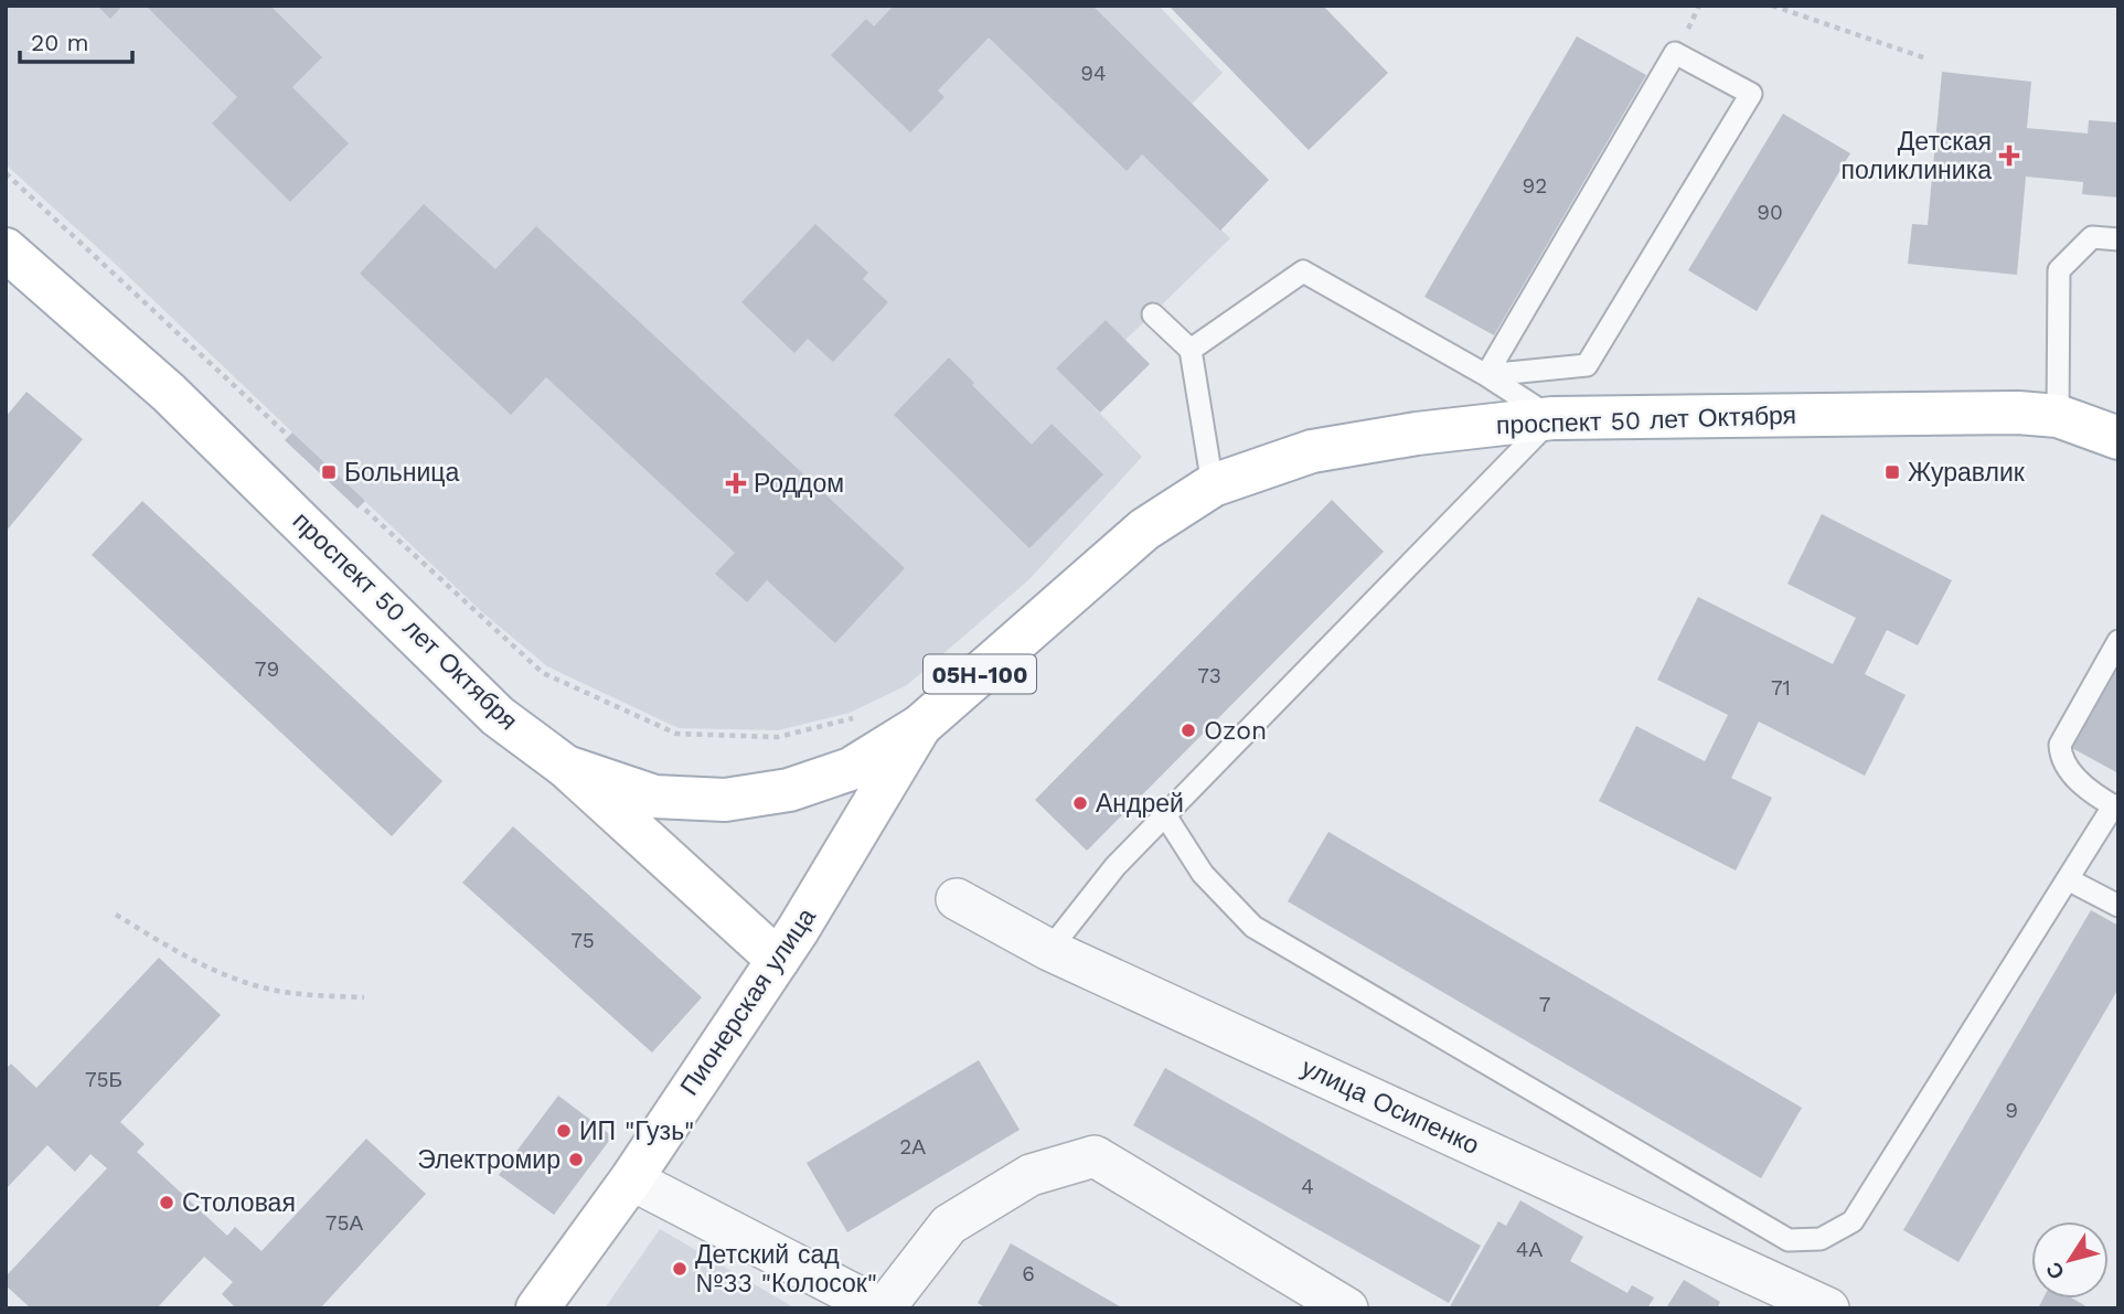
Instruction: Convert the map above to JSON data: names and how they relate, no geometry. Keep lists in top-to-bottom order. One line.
{"streets":{"main road":["проспект 50 лет Октября","05Н-100","Пионерская улица"],"street":["улица Осипенко"]},"crossings":[["проспект 50 лет Октября","Пионерская улица"]],"places":{"health":["Детская поликлиника","Роддом"],"transit":["Больница","Журавлик"],"other":["Ozon","Андрей","ИП \"Гузь\"","Электромир","Столовая","Детский сад №33 \"Колосок\""]},"house_numbers":["94","92","90","79","73","71","75","7","75Б","9","2А","4","75А","4А","6"],"scale_bar":"20 m","north":"bottom left"}
